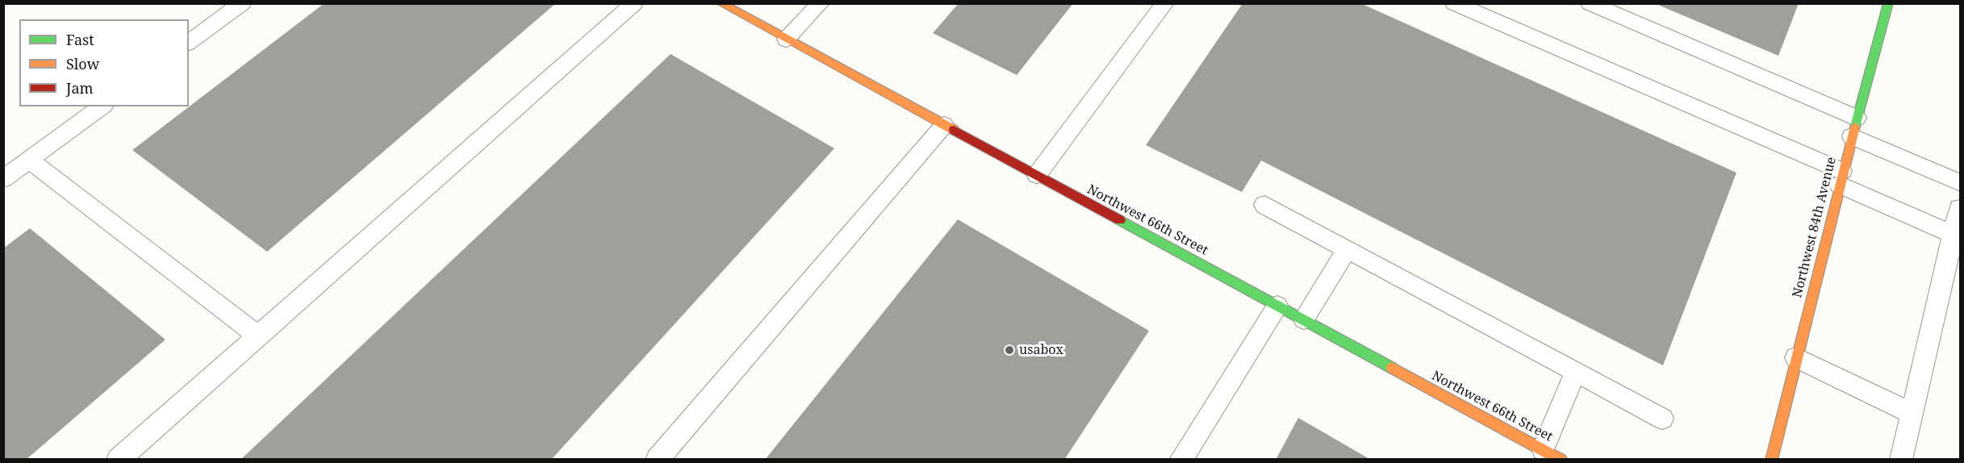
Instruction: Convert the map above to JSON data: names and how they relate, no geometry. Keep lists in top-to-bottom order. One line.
{"streets":{"street":["Northwest 66th Street","Northwest 84th Avenue"]},"places":["usabox"],"legend":["Fast","Slow","Jam"]}
